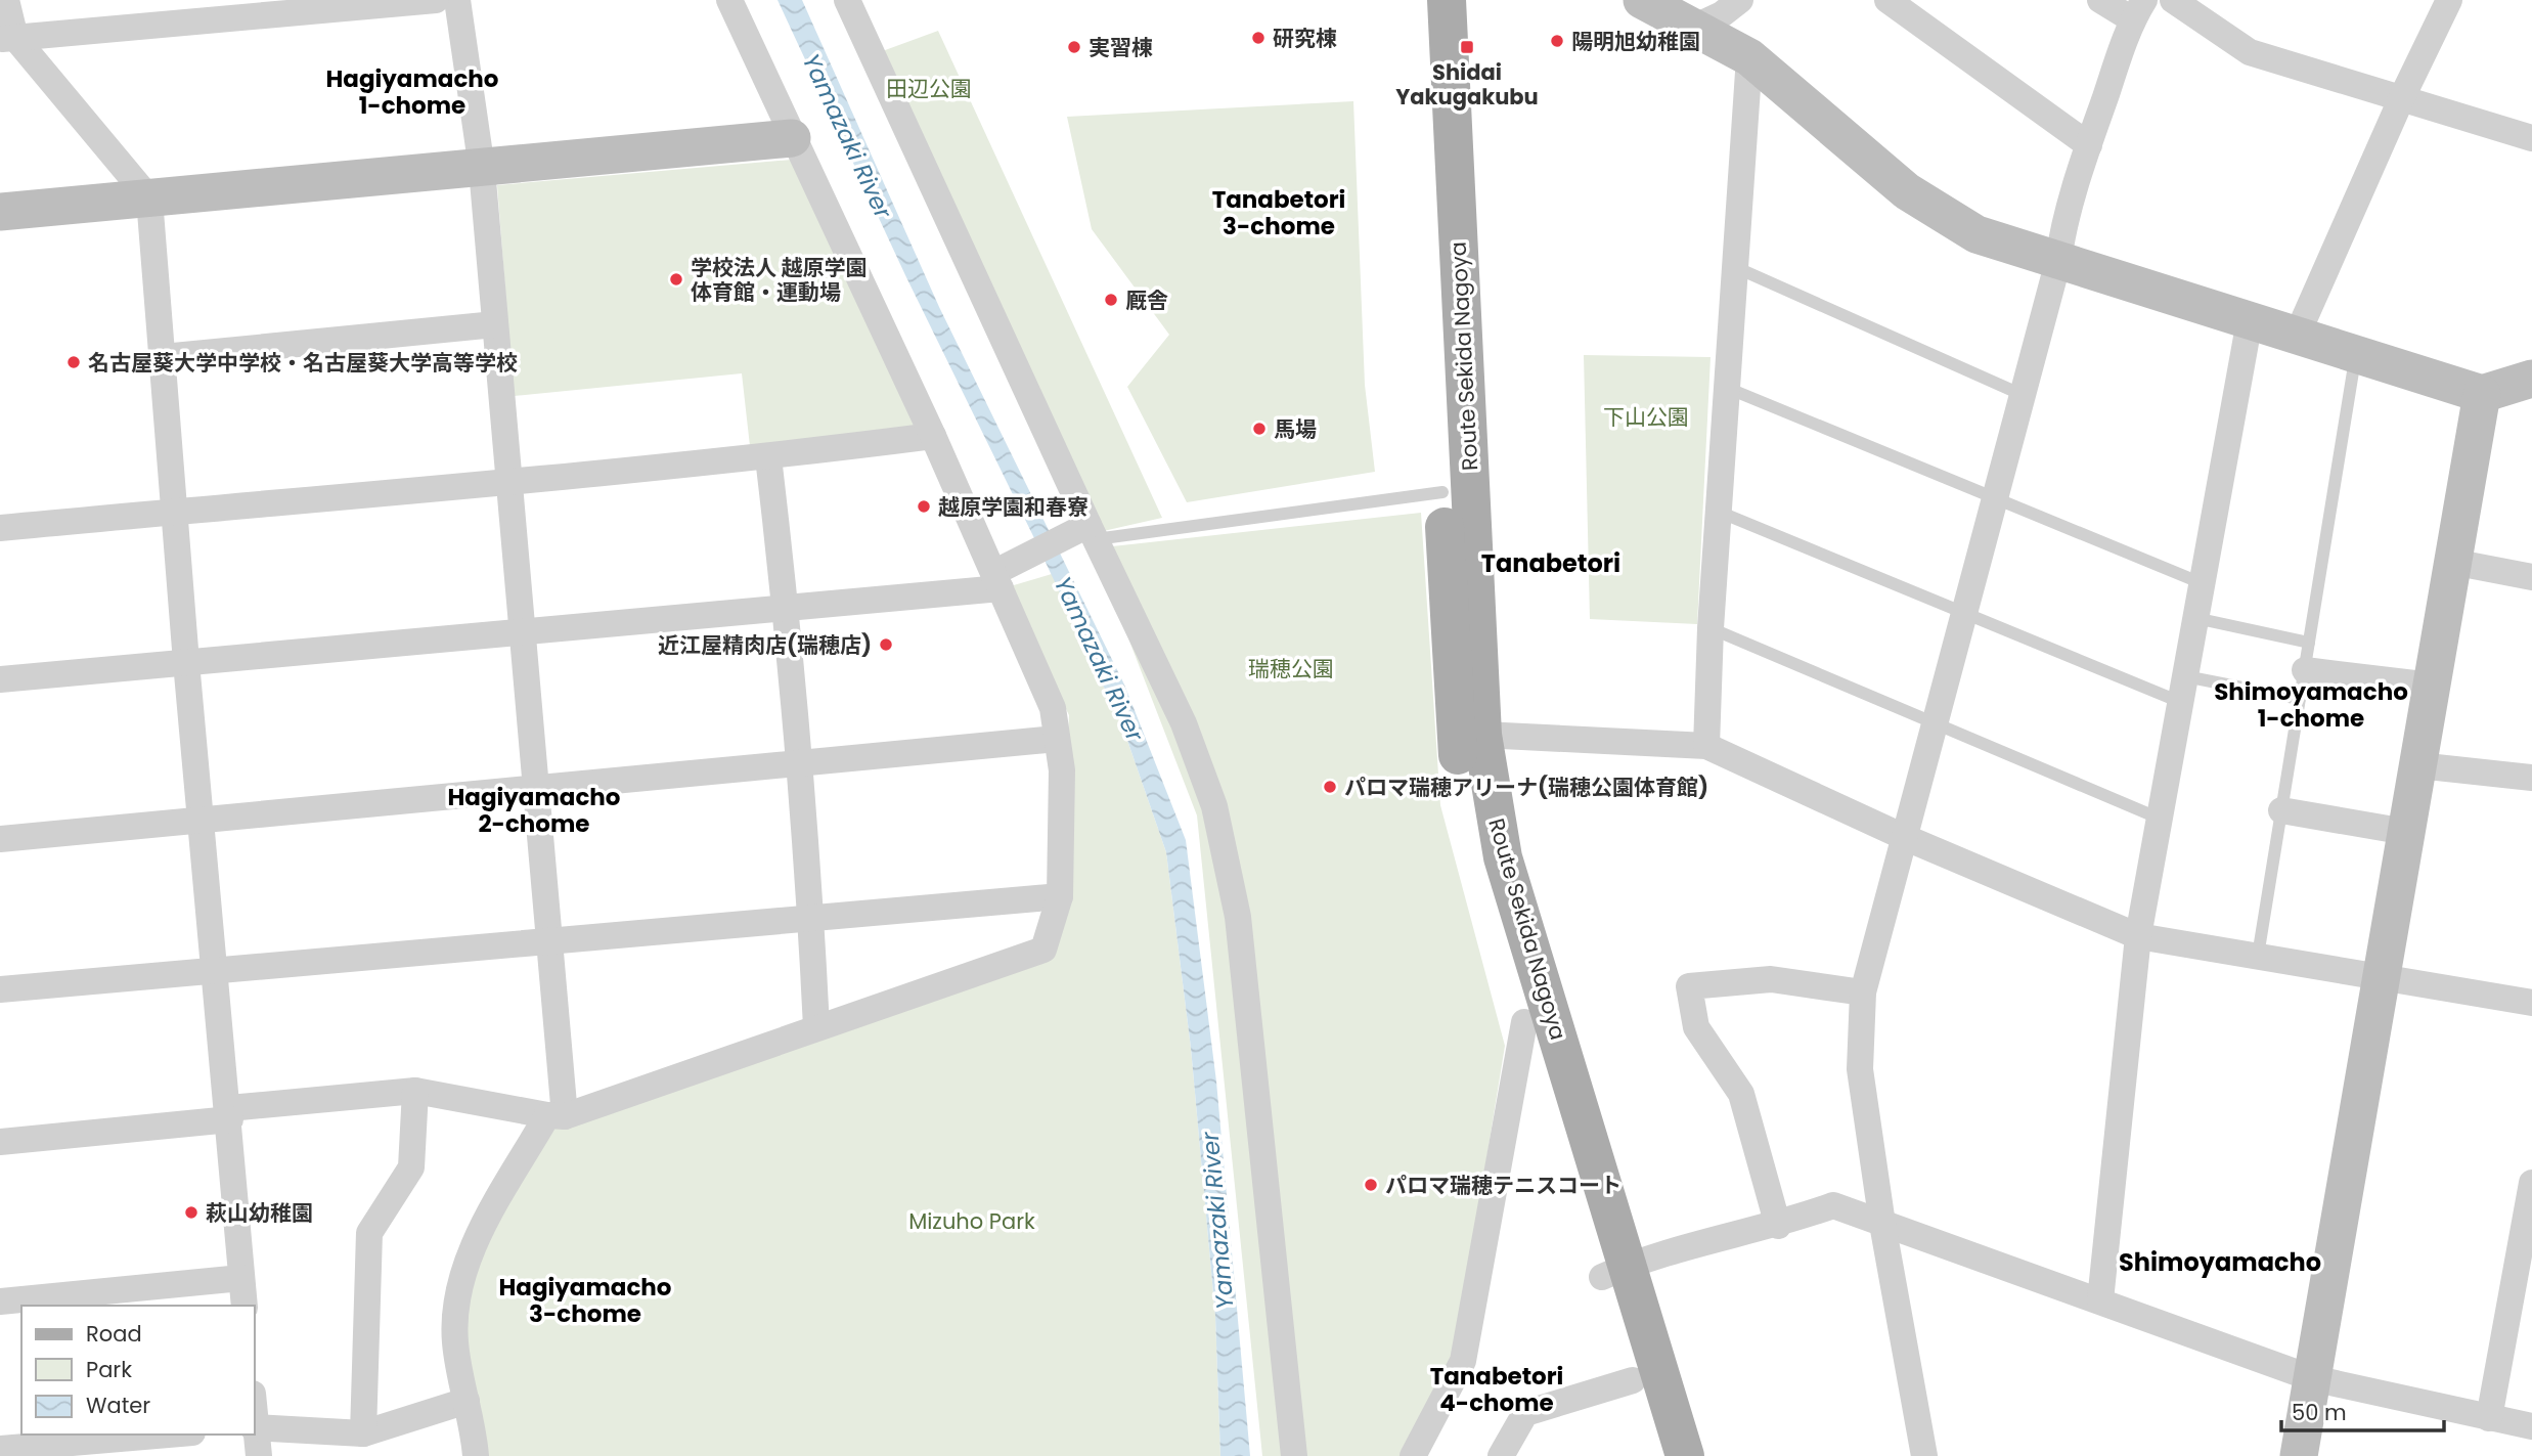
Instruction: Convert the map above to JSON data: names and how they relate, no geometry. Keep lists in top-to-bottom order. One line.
{"streets":{"main road":["Route Sekida Nagoya"]},"districts":["Hagiyamacho 1-chome","Tanabetori 3-chome","Tanabetori","Shimoyamacho 1-chome","Hagiyamacho 2-chome","Shimoyamacho","Hagiyamacho 3-chome","Tanabetori 4-chome"],"water":["Yamazaki River"],"parks":["田辺公園","下山公園","瑞穂公園","Mizuho Park"],"places":{"other":["研究棟","陽明旭幼稚園","実習棟","学校法人 越原学園 体育館・運動場","厩舎","名古屋葵大学中学校・名古屋葵大学高等学校","馬場","越原学園和春寮","近江屋精肉店(瑞穂店)","パロマ瑞穂アリーナ(瑞穂公園体育館)","パロマ瑞穂テニスコート","萩山幼稚園"],"transit":["Shidai Yakugakubu"]},"legend":["Road","Park","Water"],"scale_bar":"50 m"}
